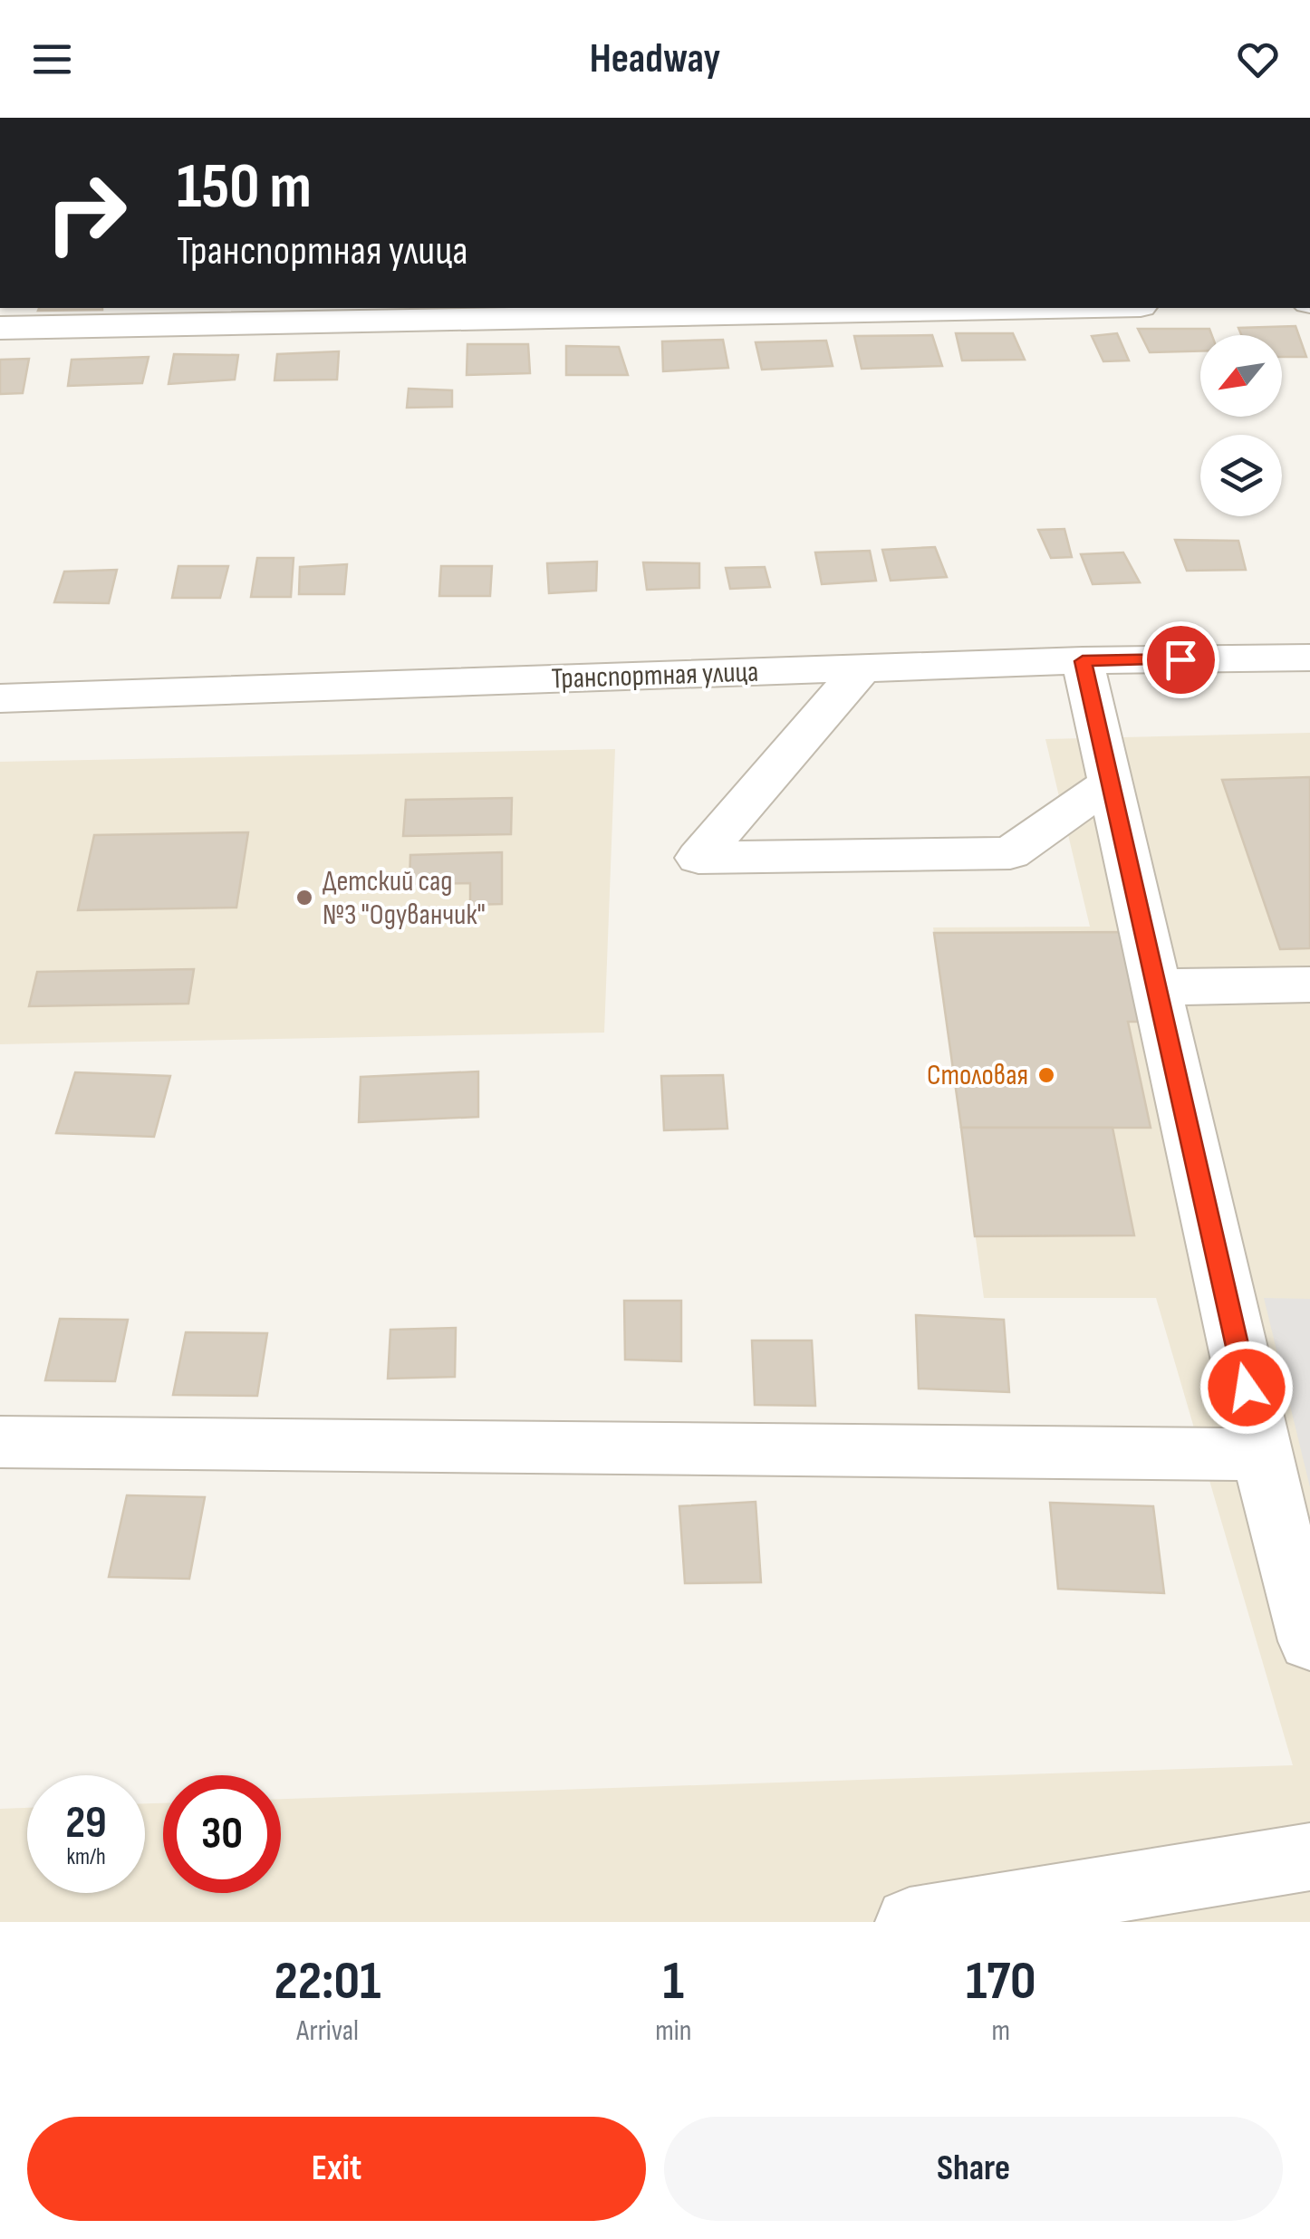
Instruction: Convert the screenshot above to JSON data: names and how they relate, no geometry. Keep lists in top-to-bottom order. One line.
{"streets":{"street":["Транспортная улица"]},"places":["Детский сад №3 \"Одуванчик\"","Столовая"],"north":"bottom left","page":{"header":"Headway","turn":["150 m","Транспортная улица"],"speed":"29 km/h","limit":"30","eta":["22:01","Arrival","1","min","170","m"],"buttons":["Exit","Share"]}}
